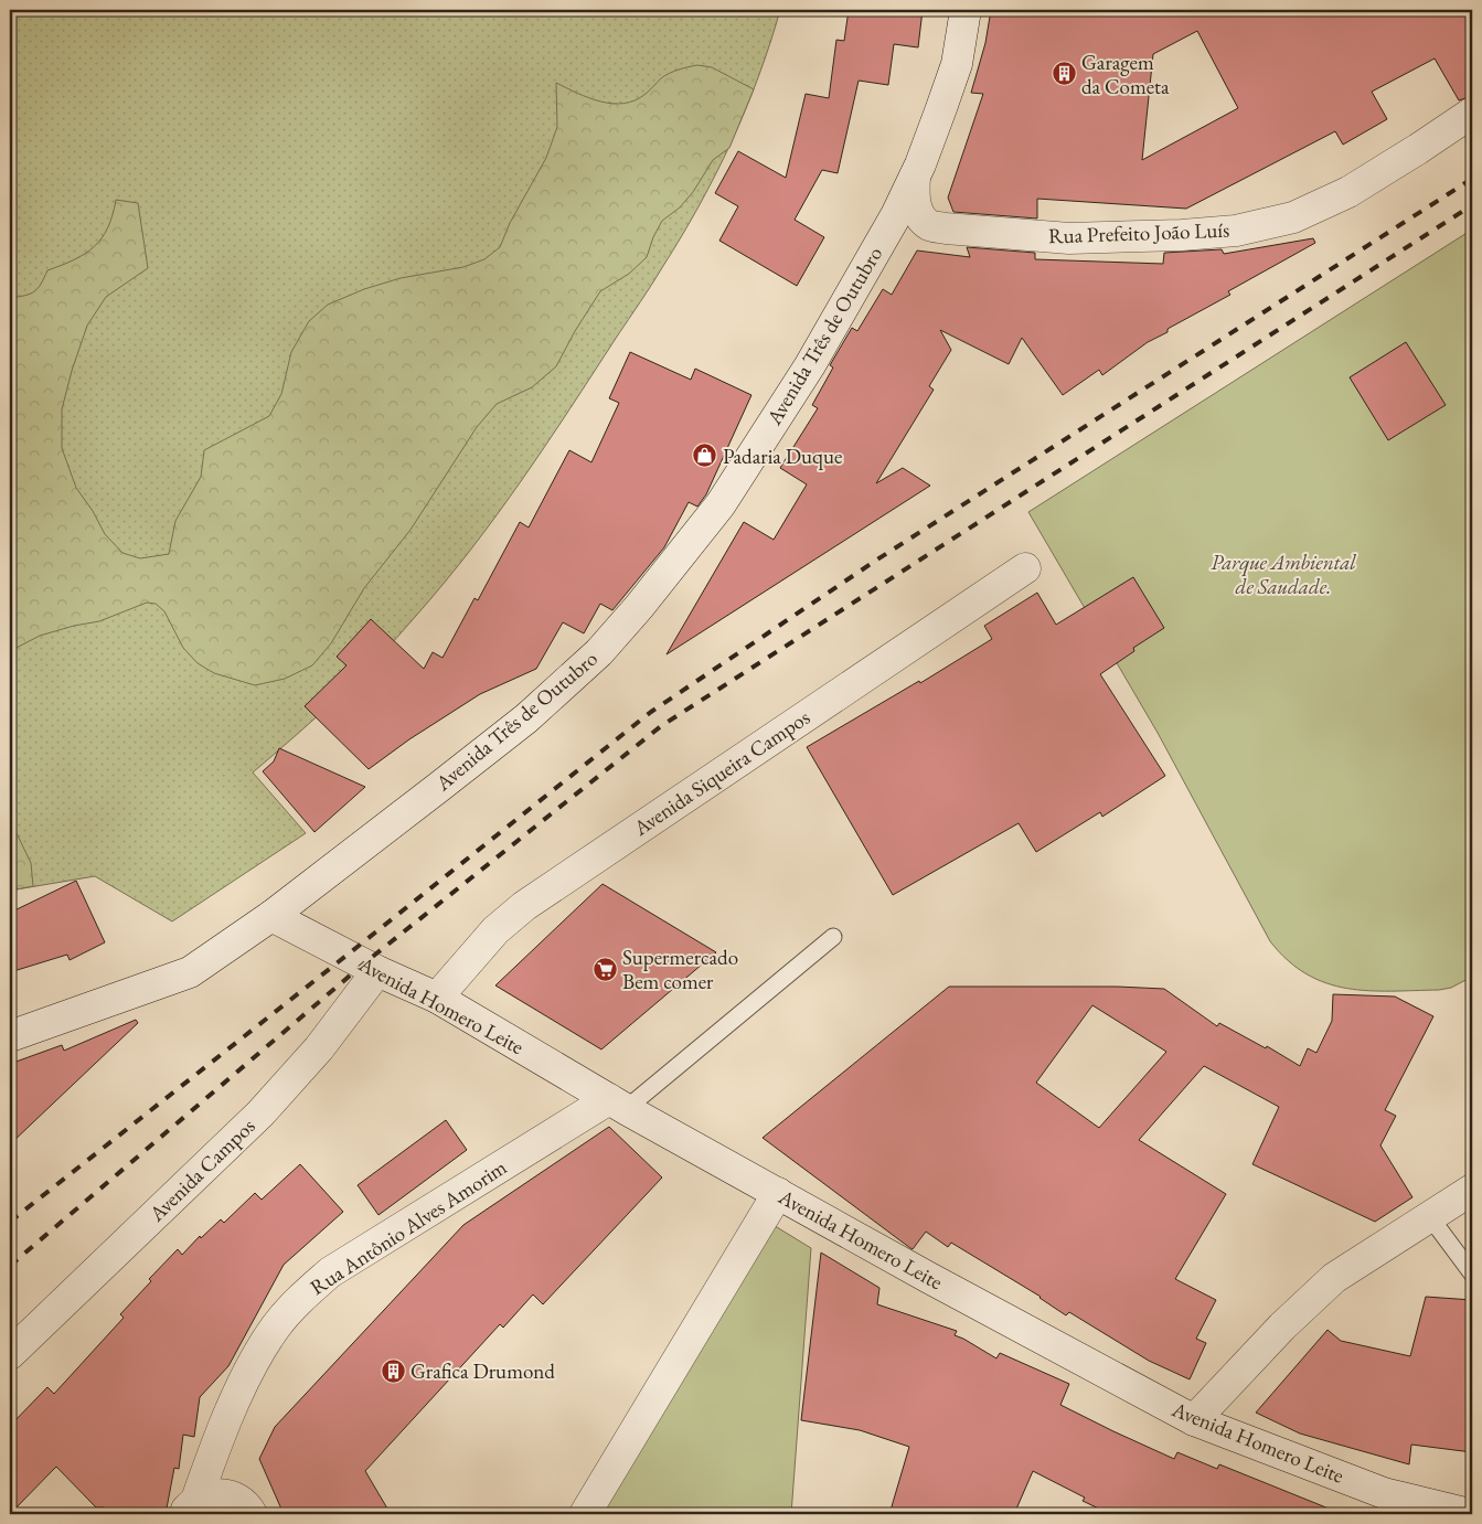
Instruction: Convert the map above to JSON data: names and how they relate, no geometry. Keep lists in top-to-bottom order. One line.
{"streets":{"street":["Rua Prefeito João Luís","Avenida Três de Outubro","Avenida Siqueira Campos","Avenida Homero Leite","Avenida Campos","Rua Antônio Alves Amorim"]},"crossings":[["Avenida Três de Outubro","Avenida Homero Leite"],["Avenida Siqueira Campos","Avenida Homero Leite"],["Avenida Homero Leite","Avenida Campos"],["Avenida Homero Leite","Rua Antônio Alves Amorim"]],"parks":["Parque Ambiental de Saudade."],"places":{"building":["Garagem da Cometa","Grafica Drumond"],"shop":["Padaria Duque"],"supermarket":["Supermercado Bem comer"]}}
